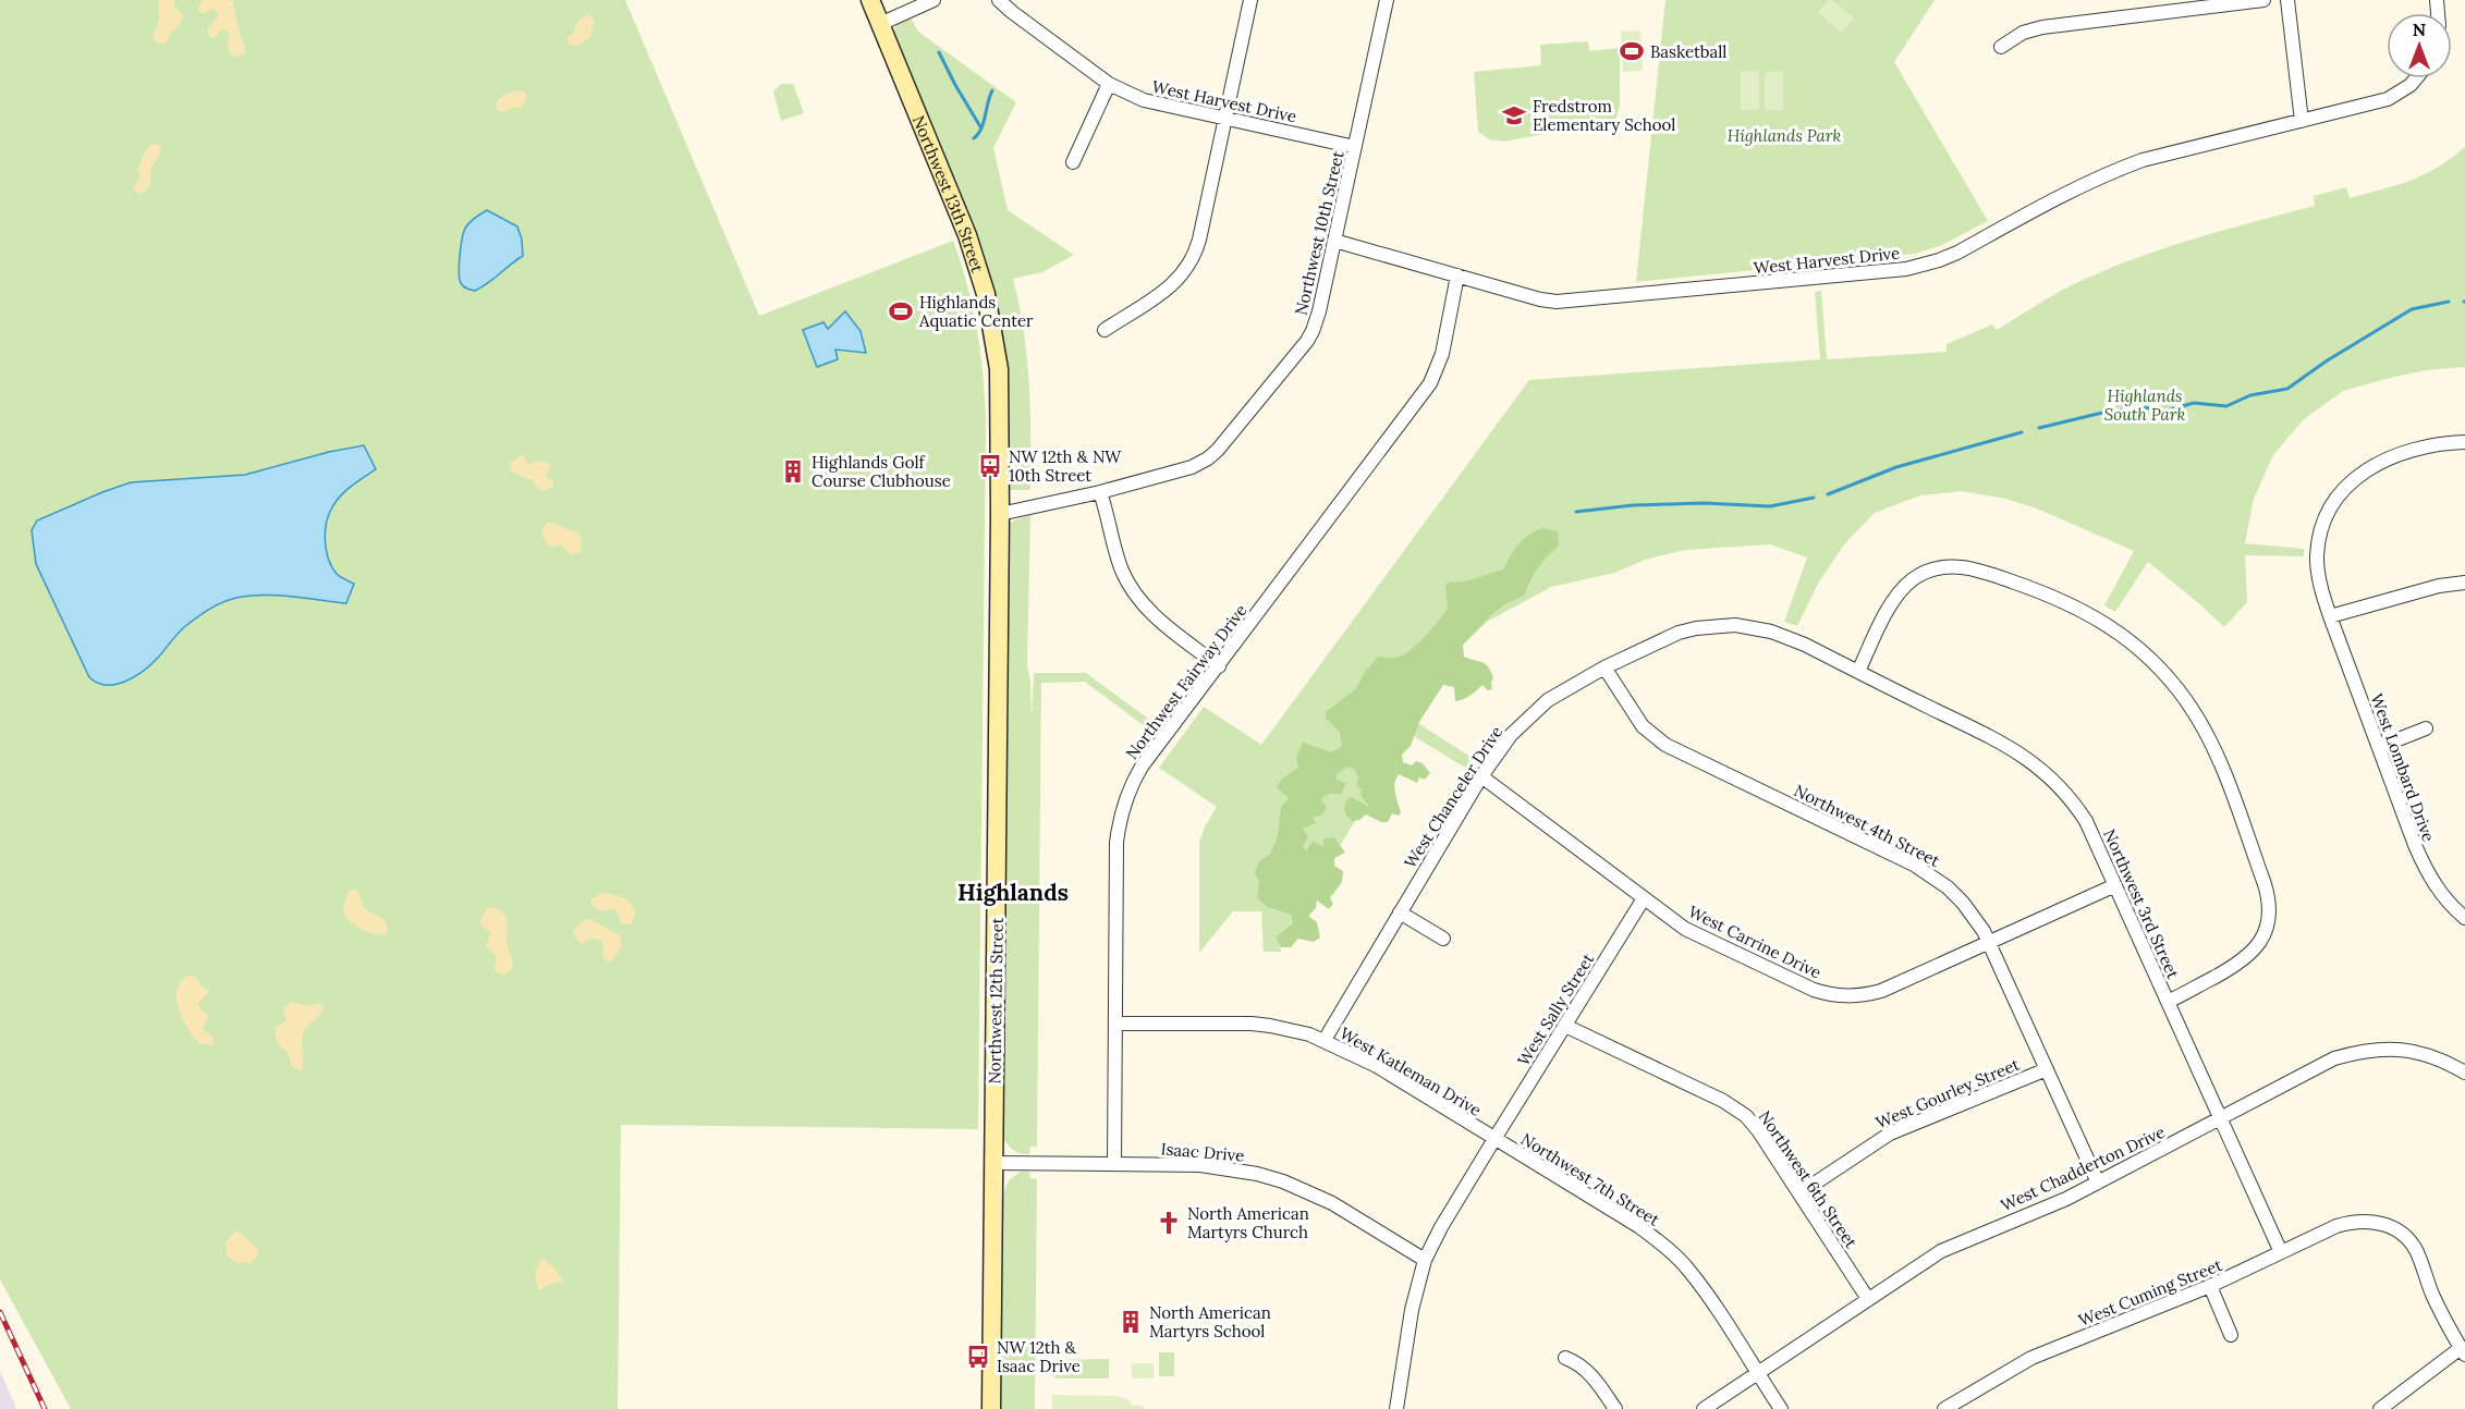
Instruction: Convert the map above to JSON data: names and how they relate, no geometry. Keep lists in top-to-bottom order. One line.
{"streets":{"main road":["Northwest 13th Street","Northwest 12th Street"],"street":["West Harvest Drive","Northwest 10th Street","Northwest Fairway Drive","West Lombard Drive","West Chanceler Drive","Northwest 4th Street","Northwest 3rd Street","West Carrine Drive","West Sally Street","West Katleman Drive","West Gourley Street","Isaac Drive","West Chadderton Drive","Northwest 7th Street","Northwest 6th Street","West Cuming Street"]},"crossings":[["West Harvest Drive","Northwest 10th Street"],["West Harvest Drive","Northwest Fairway Drive"],["Northwest 13th Street","Northwest 10th Street"],["Northwest 13th Street","Northwest 12th Street"],["Northwest 10th Street","Northwest 12th Street"],["Northwest Fairway Drive","West Katleman Drive"],["Northwest Fairway Drive","Isaac Drive"],["West Chanceler Drive","Northwest 4th Street"],["West Chanceler Drive","Northwest 3rd Street"],["West Chanceler Drive","West Carrine Drive"],["West Chanceler Drive","West Katleman Drive"],["Northwest 4th Street","West Carrine Drive"],["Northwest 4th Street","West Gourley Street"],["Northwest 4th Street","West Chadderton Drive"],["Northwest 3rd Street","West Carrine Drive"],["Northwest 3rd Street","West Chadderton Drive"],["Northwest 3rd Street","West Cuming Street"],["West Carrine Drive","West Sally Street"],["Northwest 12th Street","Isaac Drive"],["West Sally Street","West Katleman Drive"],["West Sally Street","Northwest 7th Street"],["West Sally Street","Northwest 6th Street"],["West Katleman Drive","Northwest 7th Street"],["West Gourley Street","Northwest 6th Street"],["West Chadderton Drive","Northwest 7th Street"],["West Chadderton Drive","Northwest 6th Street"]],"districts":["Highlands"],"parks":["Highlands Park","Highlands South Park"],"places":{"sports":["Basketball","Highlands Aquatic Center"],"school or university":["Fredstrom Elementary School"],"bus stop":["NW 12th & NW 10th Street","NW 12th & Isaac Drive"],"building":["Highlands Golf Course Clubhouse","North American Martyrs School"],"church":["North American Martyrs Church"]},"north":"top"}
